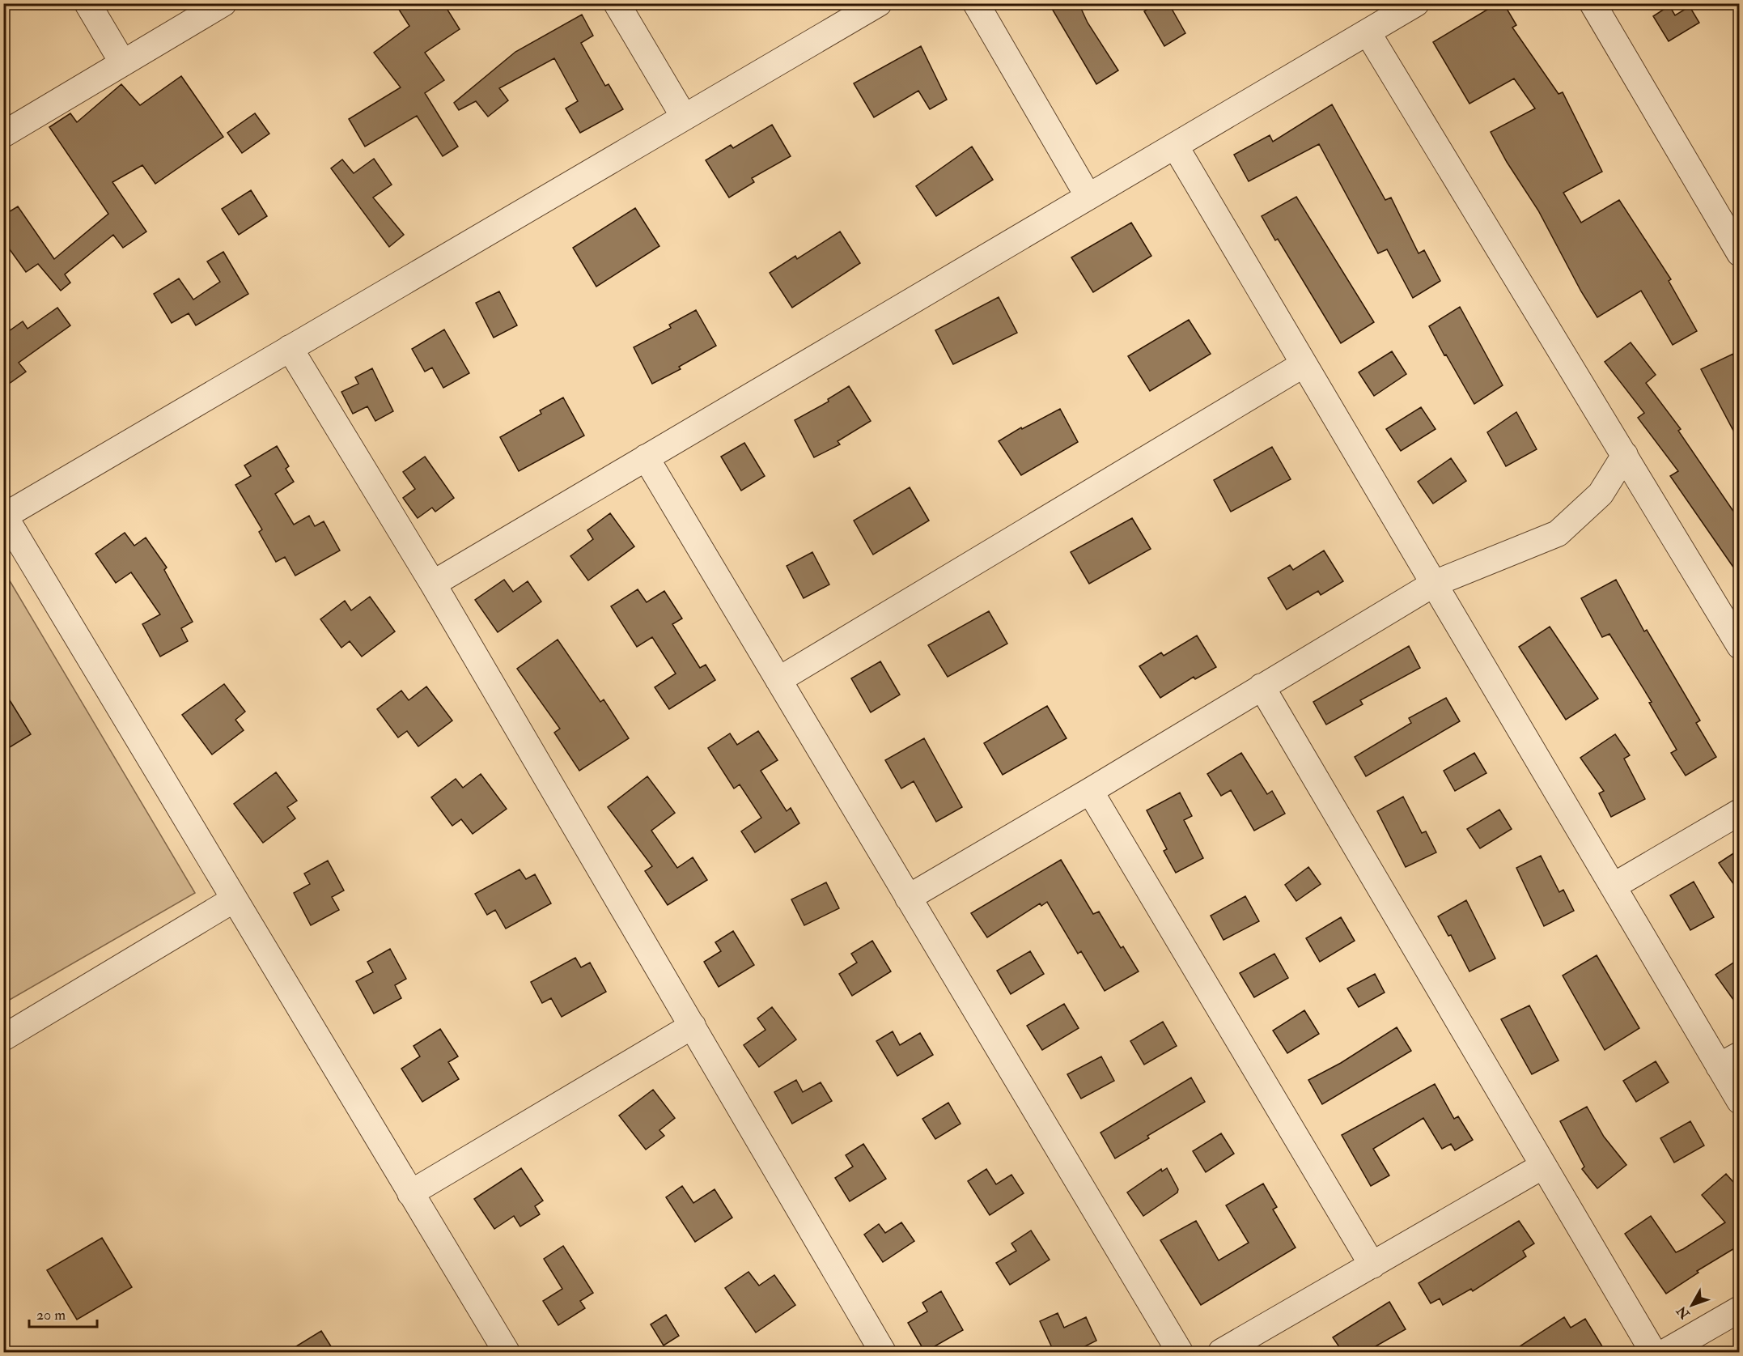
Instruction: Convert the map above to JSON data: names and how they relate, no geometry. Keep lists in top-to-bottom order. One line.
{"scale_bar":"20 m","north":"bottom left"}
